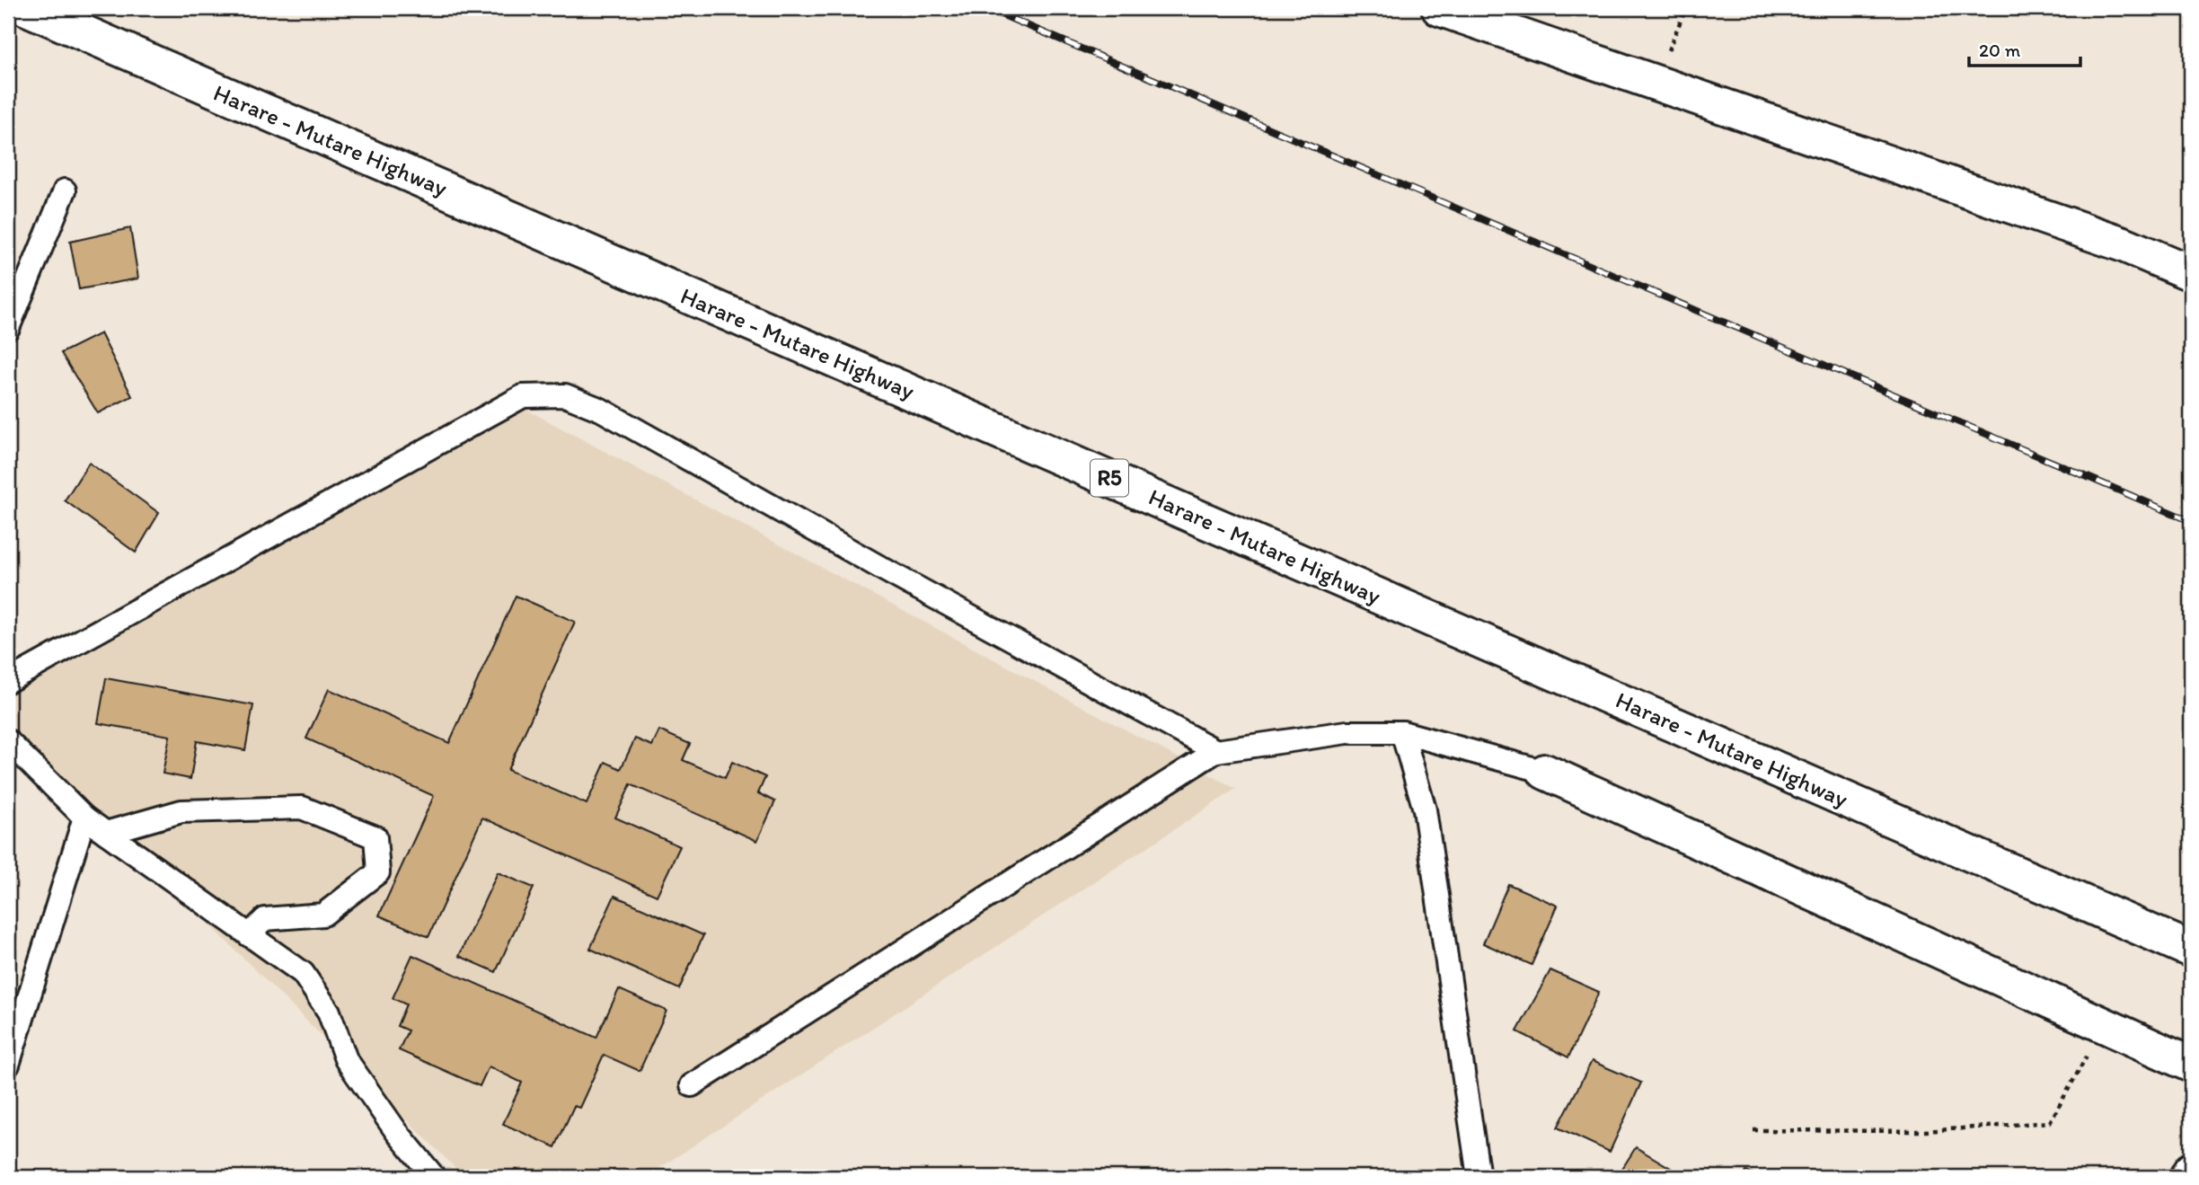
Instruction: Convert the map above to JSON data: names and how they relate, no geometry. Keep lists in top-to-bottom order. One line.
{"streets":{"main road":["Harare - Mutare Highway","R5"]},"scale_bar":"20 m"}
